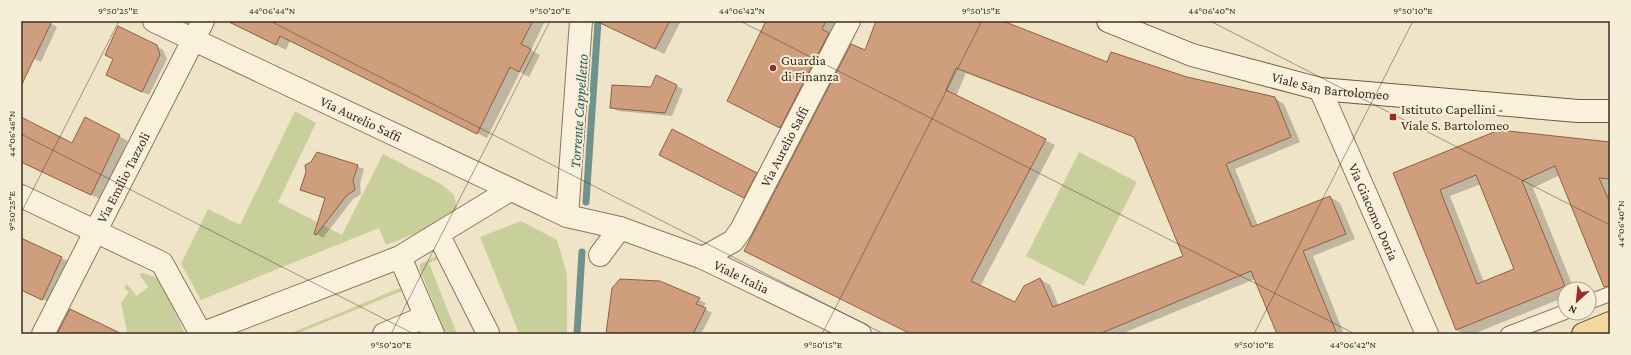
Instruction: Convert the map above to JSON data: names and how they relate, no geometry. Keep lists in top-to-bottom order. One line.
{"streets":{"street":["Viale San Bartolomeo","Via Aurelio Saffi","Via Emilio Tazzoli","Via Giacomo Doria","Viale Italia"]},"crossings":[["Viale San Bartolomeo","Via Giacomo Doria"],["Via Aurelio Saffi","Via Emilio Tazzoli"],["Via Aurelio Saffi","Viale Italia"]],"water":["Torrente Cappelletto"],"places":{"other":["Guardia di Finanza"],"transit":["Istituto Capellini - Viale S. Bartolomeo"]},"north":"bottom left","coordinates":["9°50'25\"E","44°06'44\"N","9°50'20\"E","44°06'42\"N","9°50'15\"E","44°06'40\"N","9°50'10\"E","44°06'46\"N"]}
